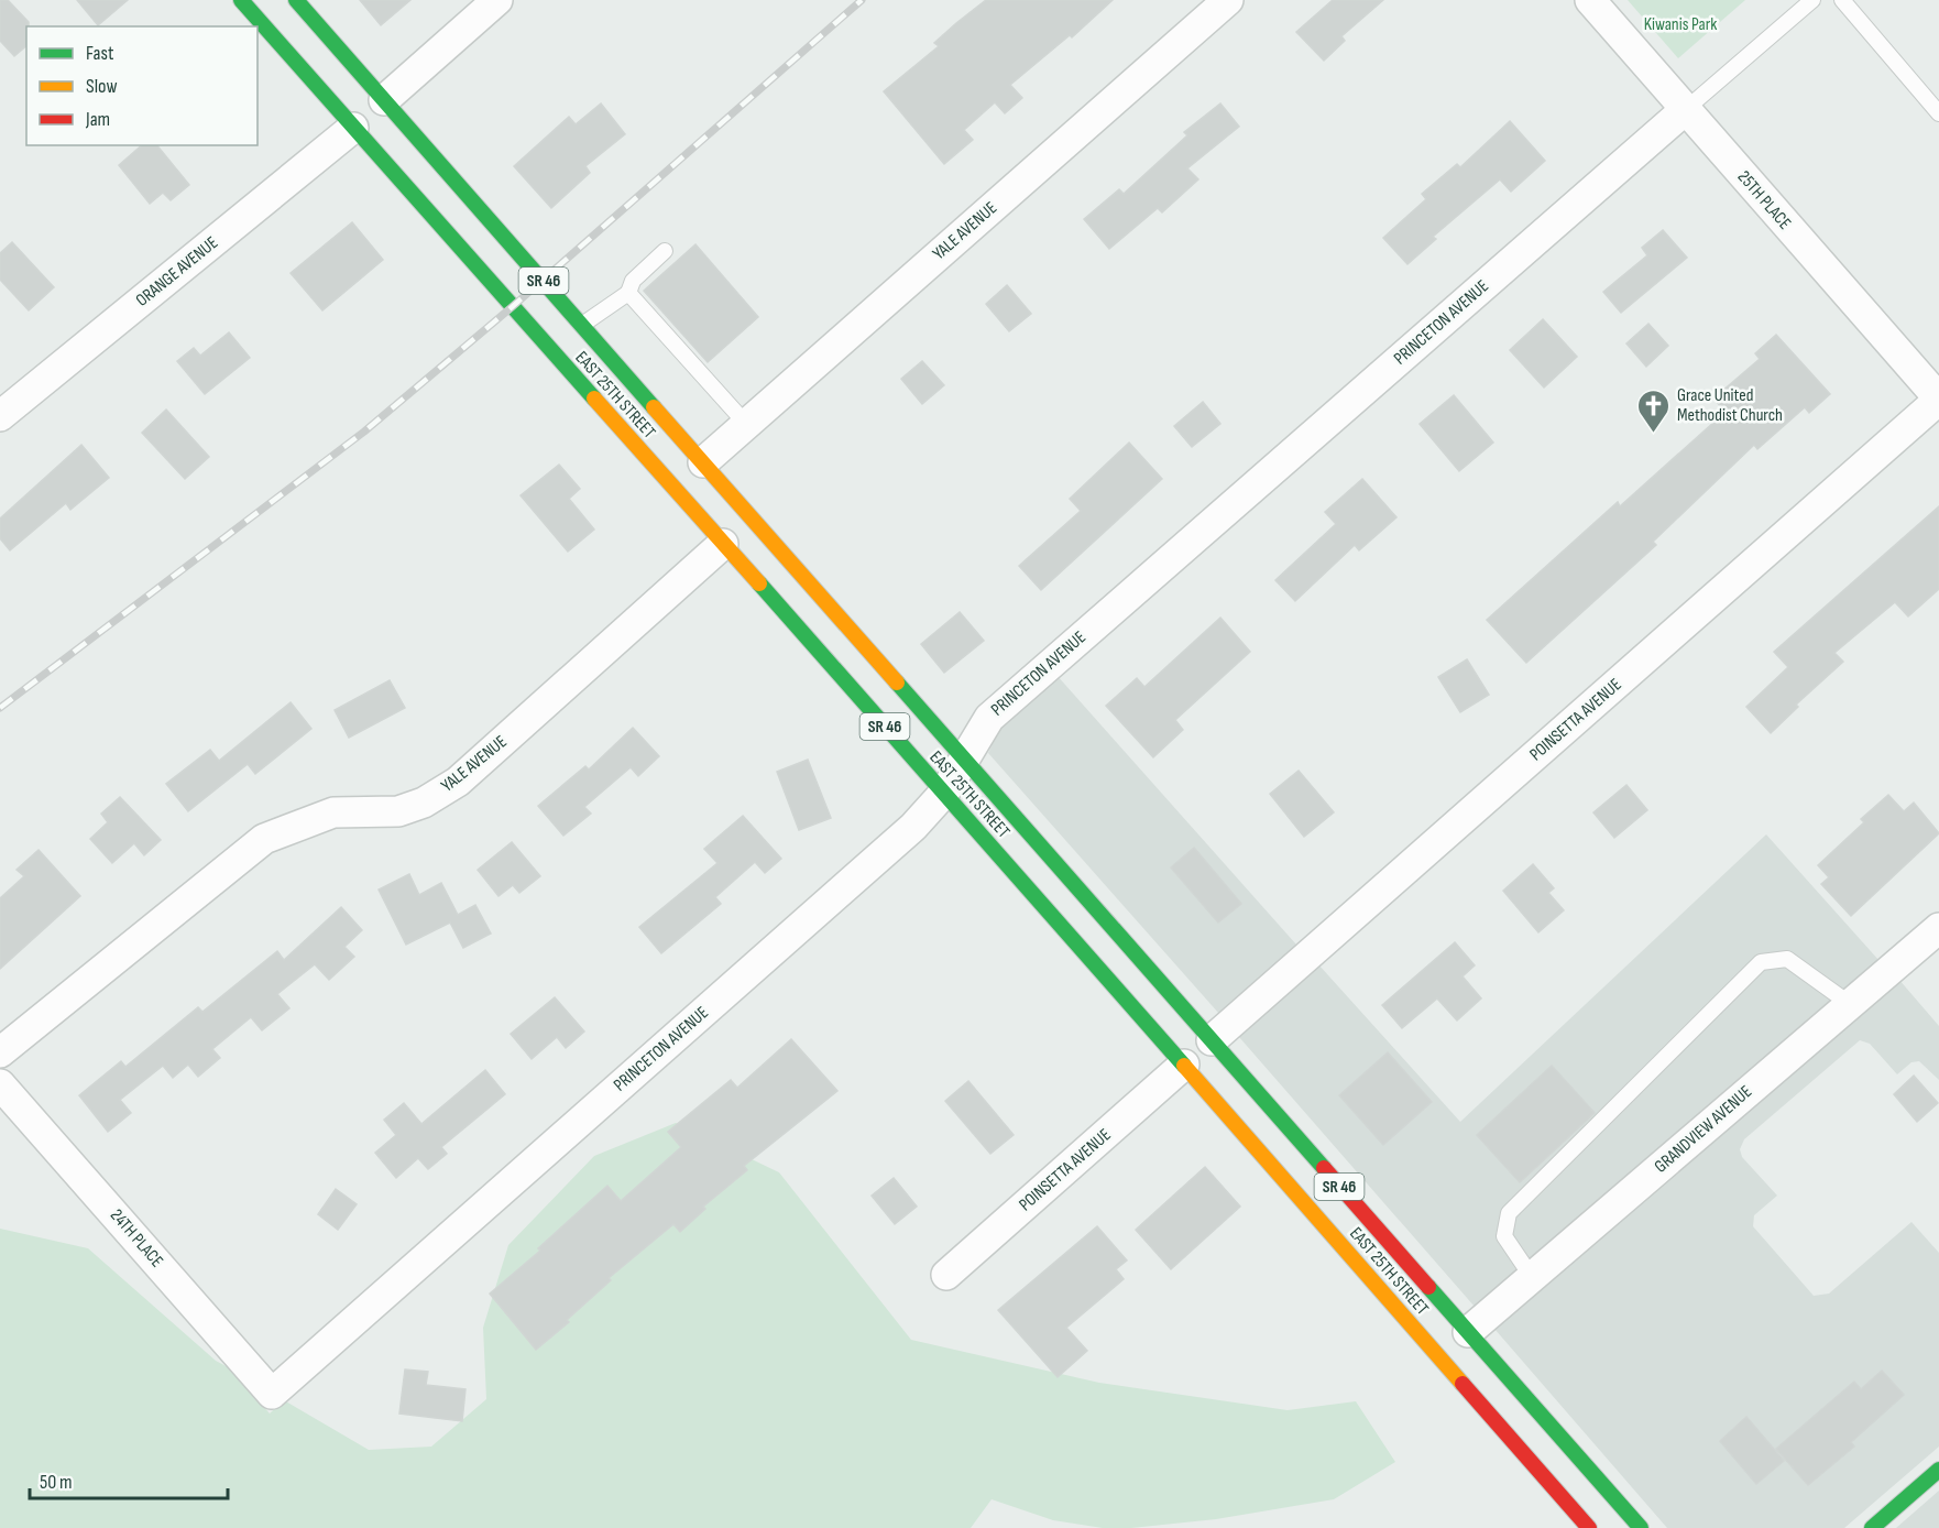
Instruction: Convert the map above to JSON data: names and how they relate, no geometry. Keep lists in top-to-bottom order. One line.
{"streets":{"main road":["SR 46","EAST 25TH STREET"],"street":["25TH PLACE","YALE AVENUE","ORANGE AVENUE","PRINCETON AVENUE","POINSETTA AVENUE","GRANDVIEW AVENUE","24TH PLACE"]},"crossings":[["25TH PLACE","PRINCETON AVENUE"],["25TH PLACE","POINSETTA AVENUE"],["YALE AVENUE","EAST 25TH STREET"],["ORANGE AVENUE","EAST 25TH STREET"],["PRINCETON AVENUE","EAST 25TH STREET"],["PRINCETON AVENUE","24TH PLACE"],["EAST 25TH STREET","POINSETTA AVENUE"],["EAST 25TH STREET","GRANDVIEW AVENUE"]],"parks":["Kiwanis Park"],"places":{"church":["Grace United Methodist Church"]},"legend":["Fast","Slow","Jam"],"scale_bar":"50 m"}
